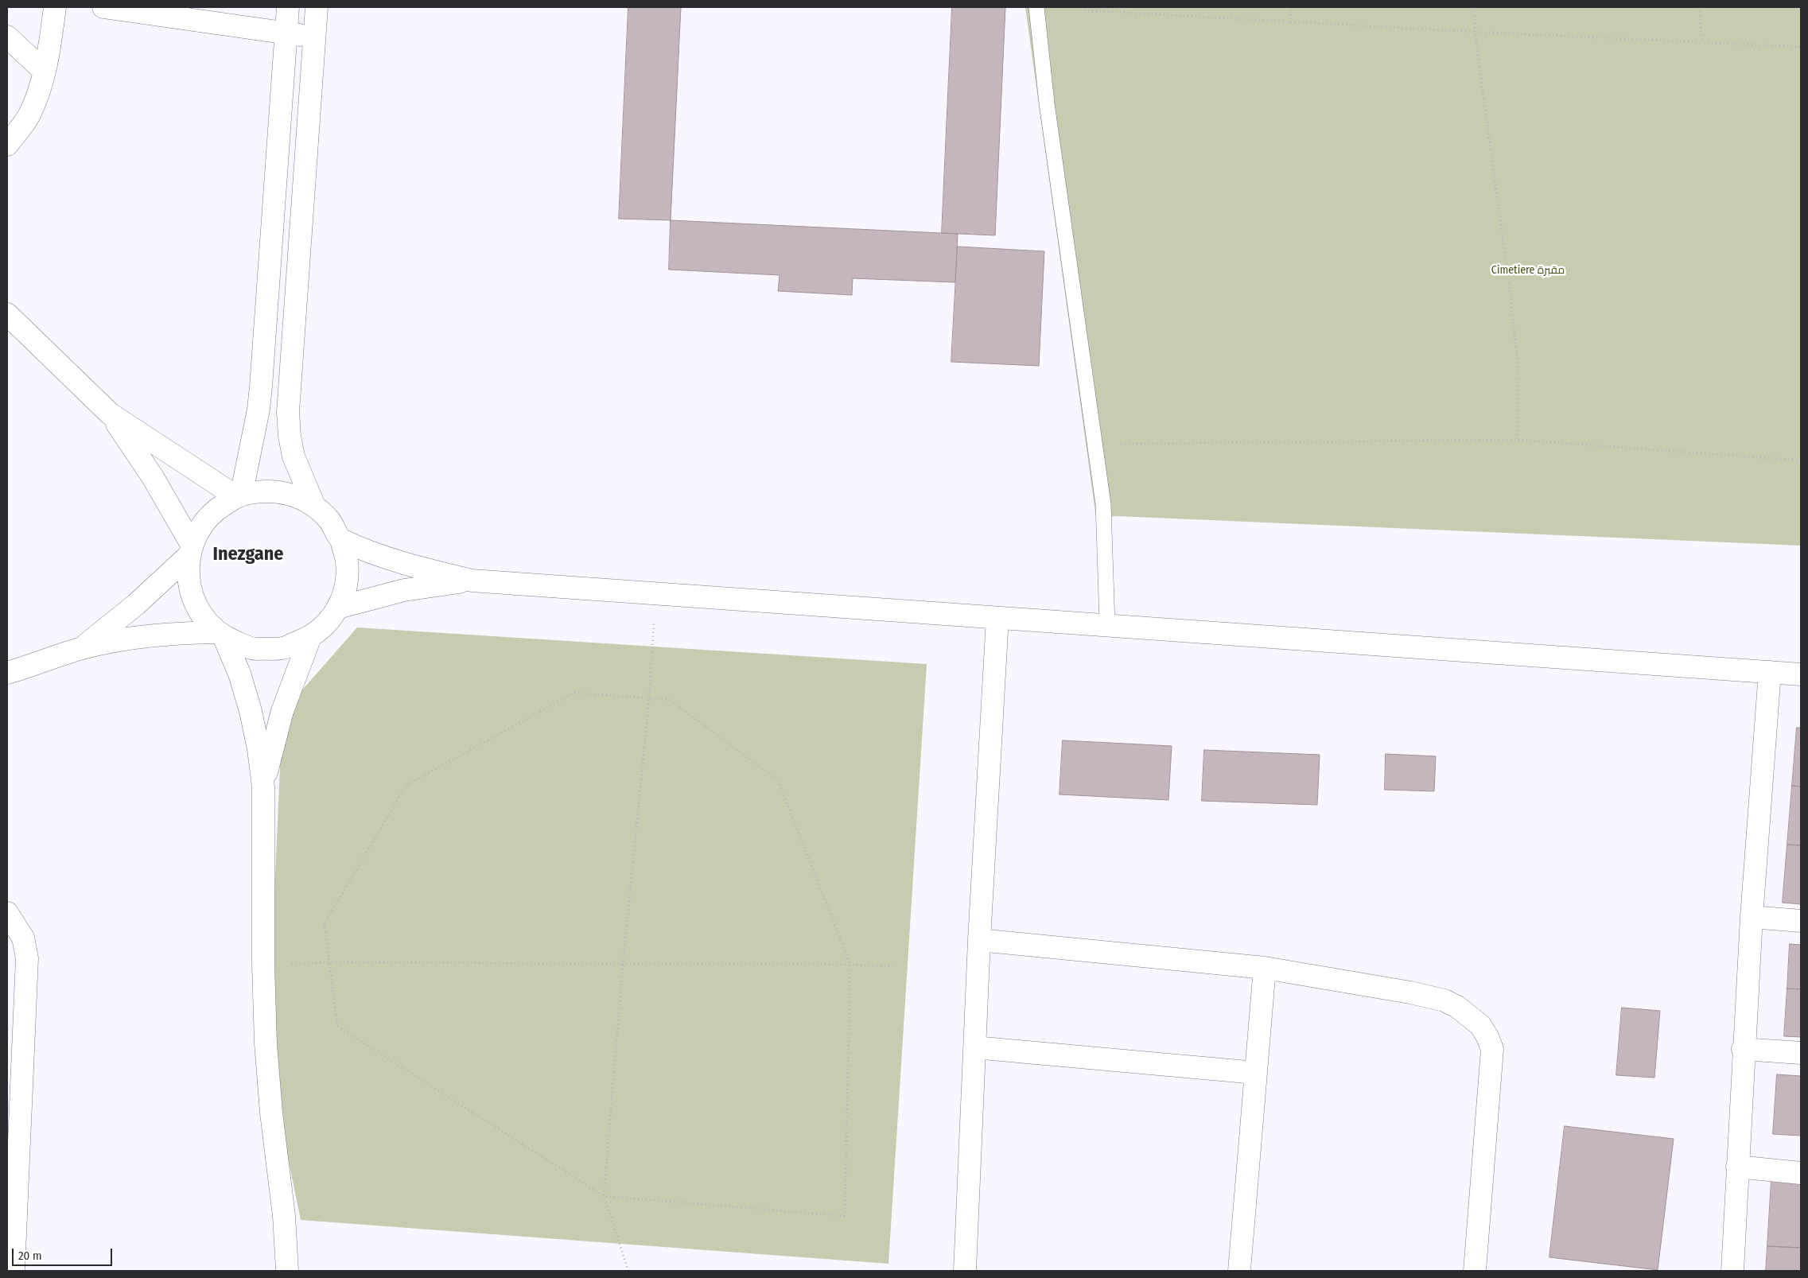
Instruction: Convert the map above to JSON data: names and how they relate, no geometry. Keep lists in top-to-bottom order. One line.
{"districts":["Inezgane"],"parks":["Cimetiere مقبرة"],"scale_bar":"20 m"}
